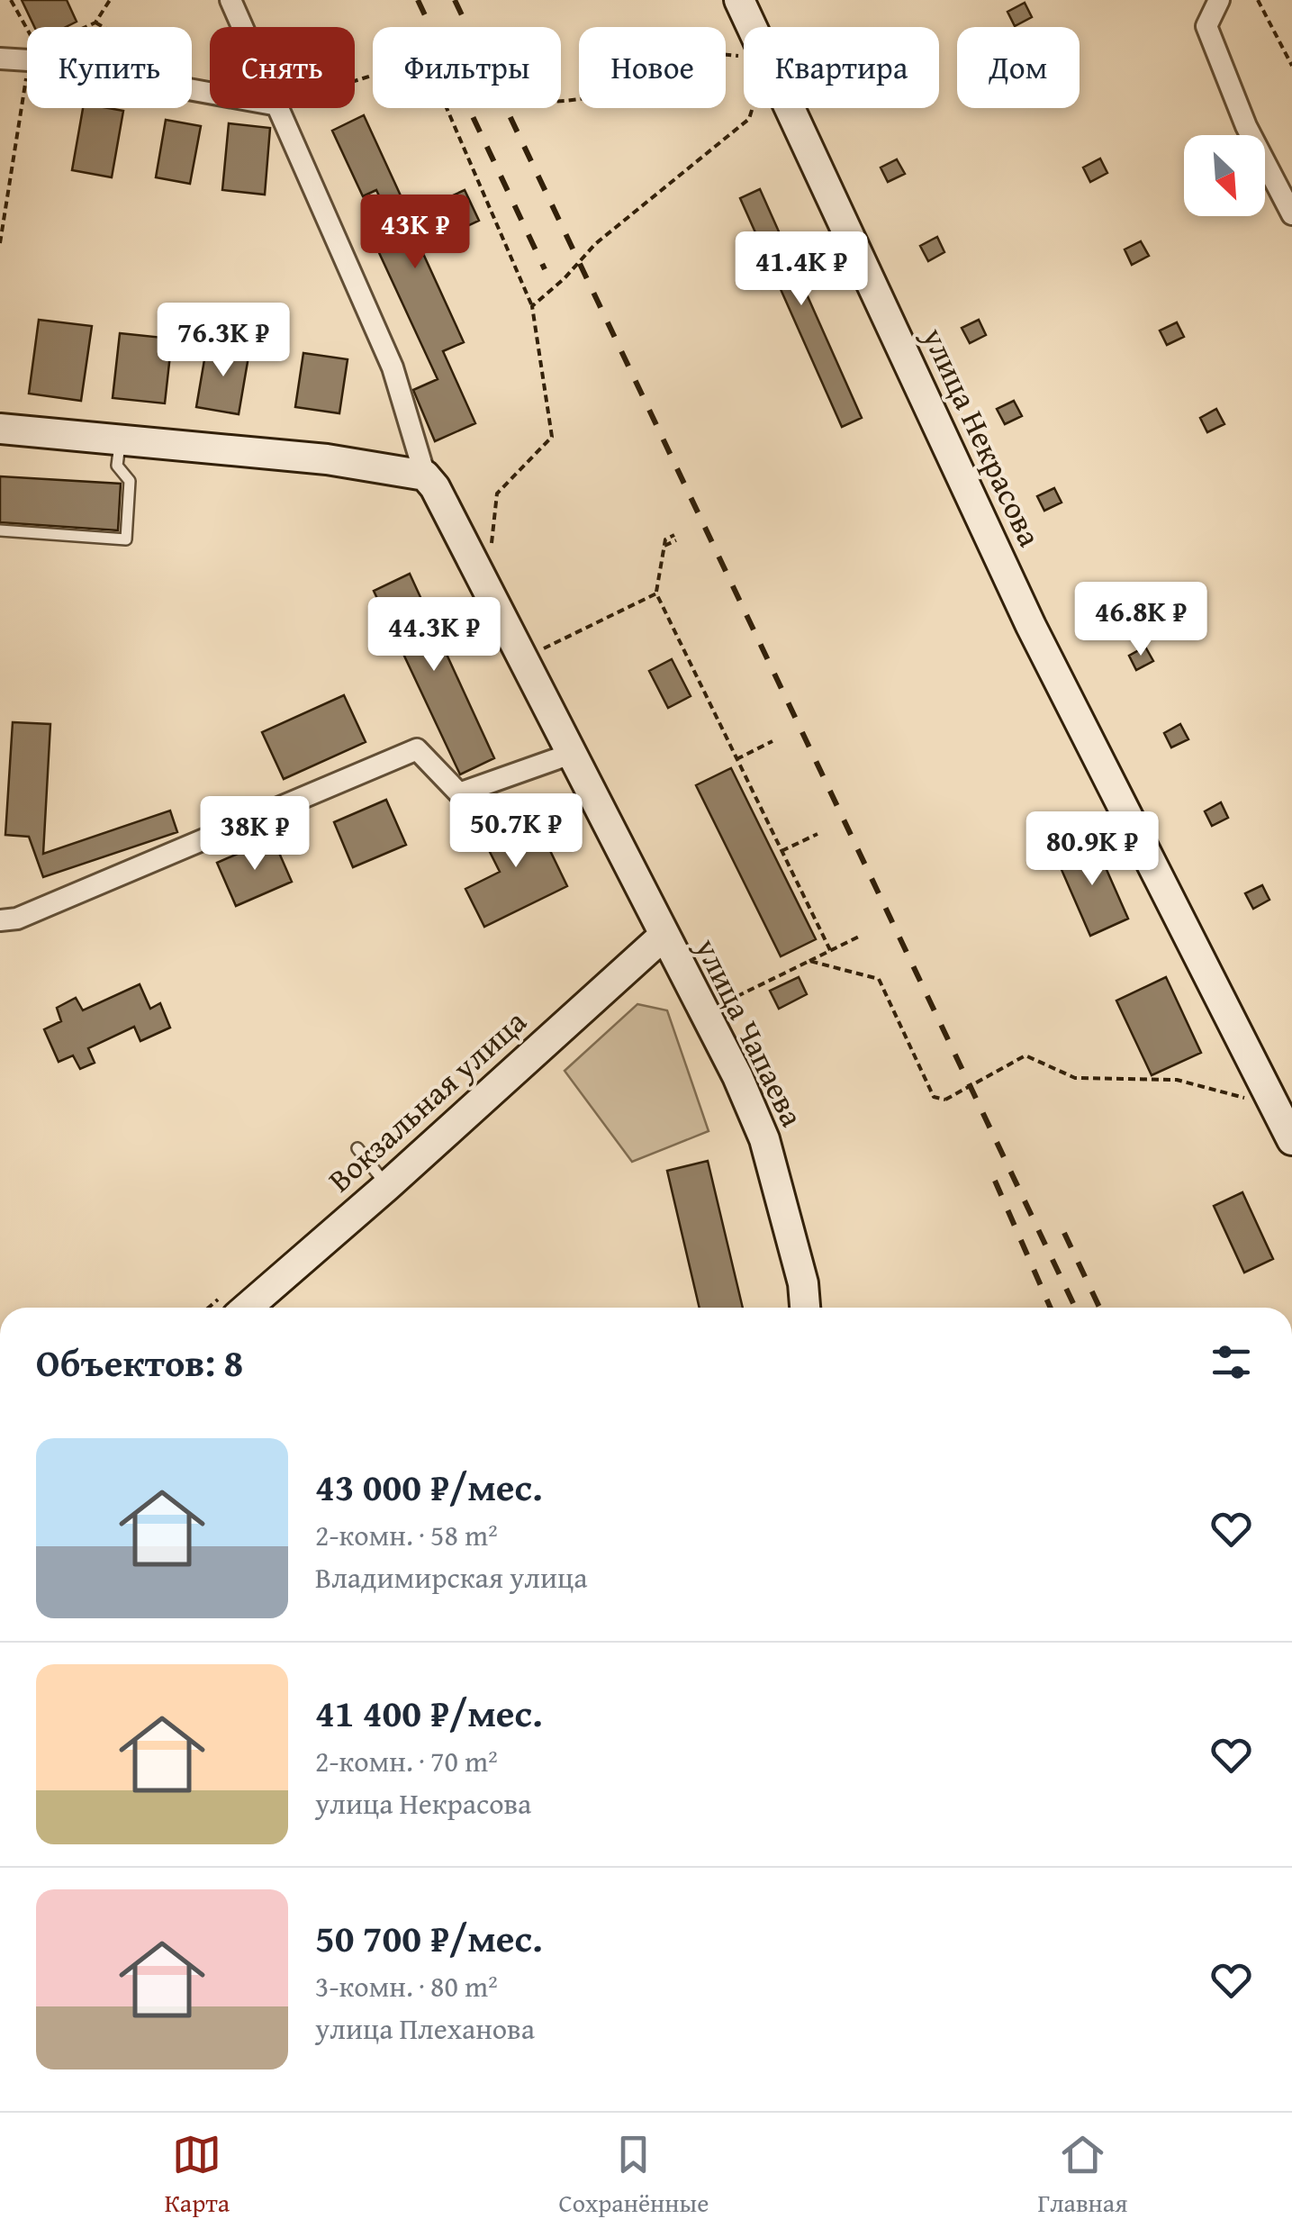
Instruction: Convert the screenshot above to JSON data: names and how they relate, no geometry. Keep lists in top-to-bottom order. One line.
{"streets":{"street":["улица Некрасова","улица Чапаева","Вокзальная улица"]},"crossings":[["улица Чапаева","Вокзальная улица"]],"north":"bottom right","page":{"chip":["Купить","Снять","Фильтры","Новое","Квартира","Дом"],"price":["43K ₽","41.4K ₽","76.3K ₽","46.8K ₽","44.3K ₽","50.7K ₽","38K ₽","80.9K ₽"],"heading":"Объектов: 8","list":[{"name":"43 000 ₽/мес.","note":"2-комн. · 58 m² · Владимирская улица"},{"name":"41 400 ₽/мес.","note":"2-комн. · 70 m² · улица Некрасова"},{"name":"50 700 ₽/мес.","note":"3-комн. · 80 m² · улица Плеханова"}],"tabs":["Карта","Сохранённые","Главная"]}}
